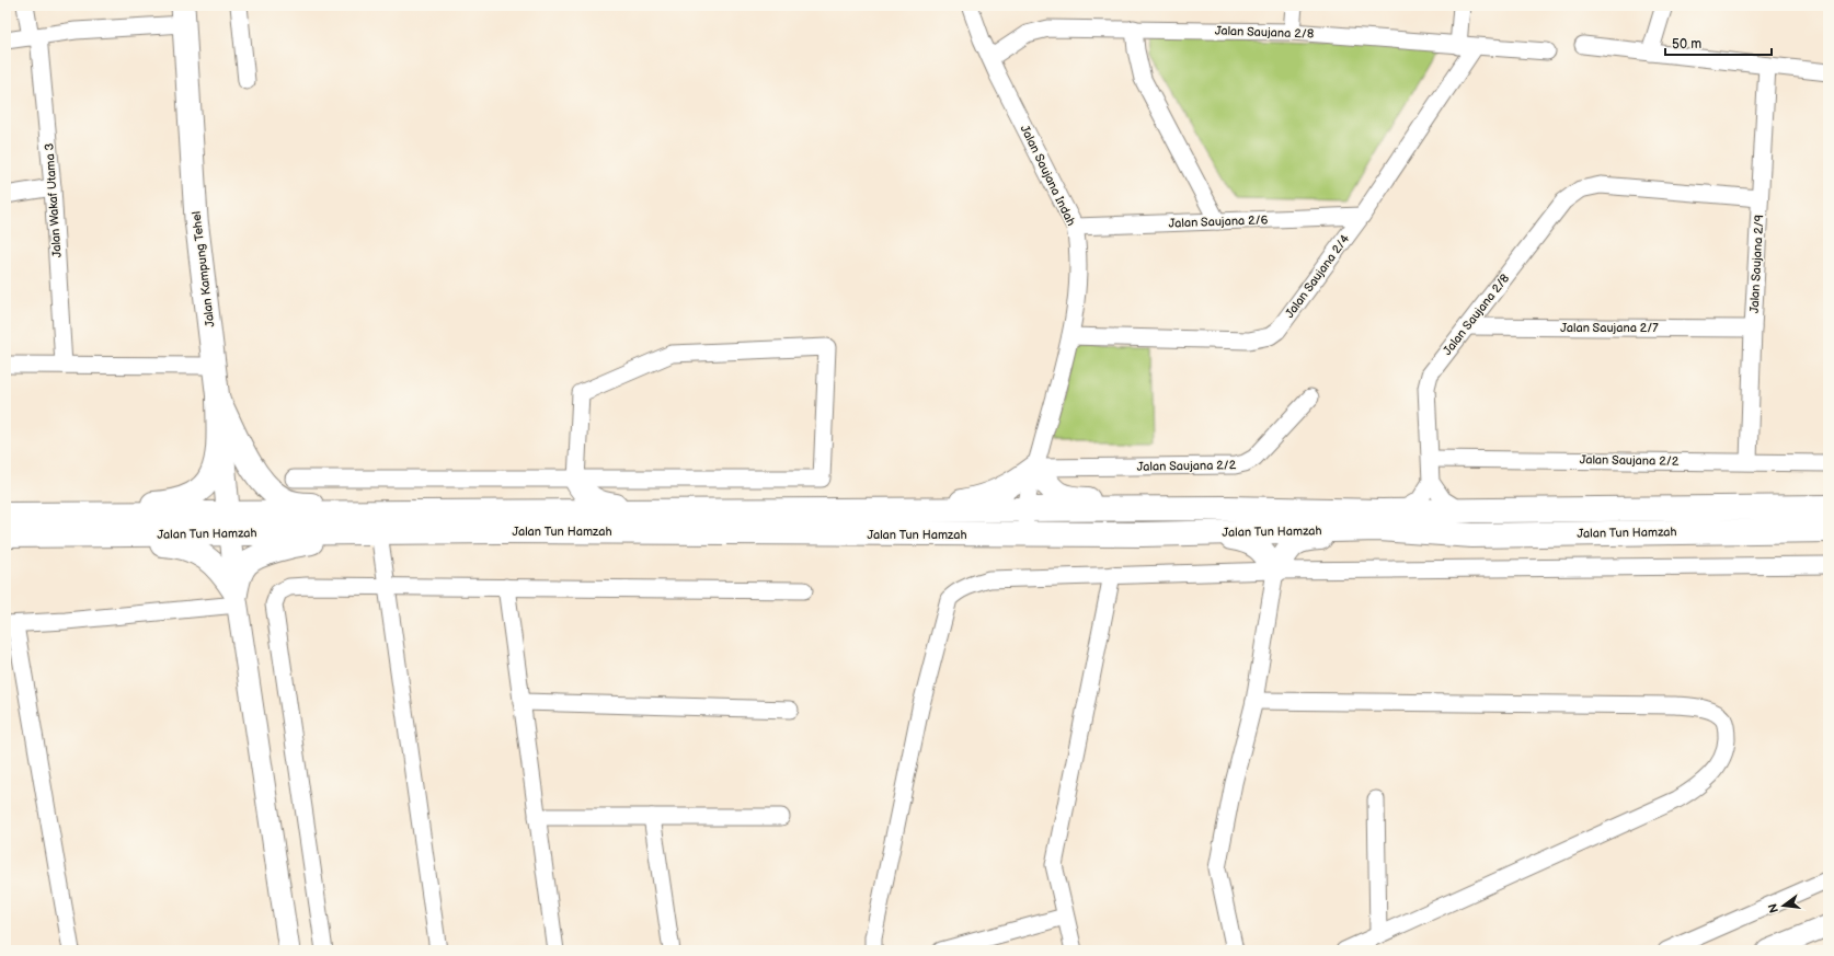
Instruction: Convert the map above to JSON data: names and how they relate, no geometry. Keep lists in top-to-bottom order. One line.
{"streets":{"main road":["Jalan Kampung Tehel","Jalan Tun Hamzah"],"street":["Jalan Saujana 2/8","Jalan Saujana Indah","Jalan Wakaf Utama 3","Jalan Saujana 2/6","Jalan Saujana 2/9","Jalan Saujana 2/4","Jalan Saujana 2/7","Jalan Saujana 2/2"]},"crossings":[["Jalan Saujana 2/8","Jalan Saujana Indah"],["Jalan Saujana 2/8","Jalan Saujana 2/9"],["Jalan Saujana 2/8","Jalan Saujana 2/4"],["Jalan Saujana 2/8","Jalan Saujana 2/7"],["Jalan Saujana 2/8","Jalan Saujana 2/2"],["Jalan Saujana Indah","Jalan Saujana 2/6"],["Jalan Saujana Indah","Jalan Saujana 2/4"],["Jalan Saujana Indah","Jalan Saujana 2/2"],["Jalan Saujana Indah","Jalan Tun Hamzah"],["Jalan Saujana 2/6","Jalan Saujana 2/4"],["Jalan Saujana 2/9","Jalan Saujana 2/7"],["Jalan Saujana 2/9","Jalan Saujana 2/2"],["Jalan Kampung Tehel","Jalan Tun Hamzah"]],"scale_bar":"50 m","north":"left"}
